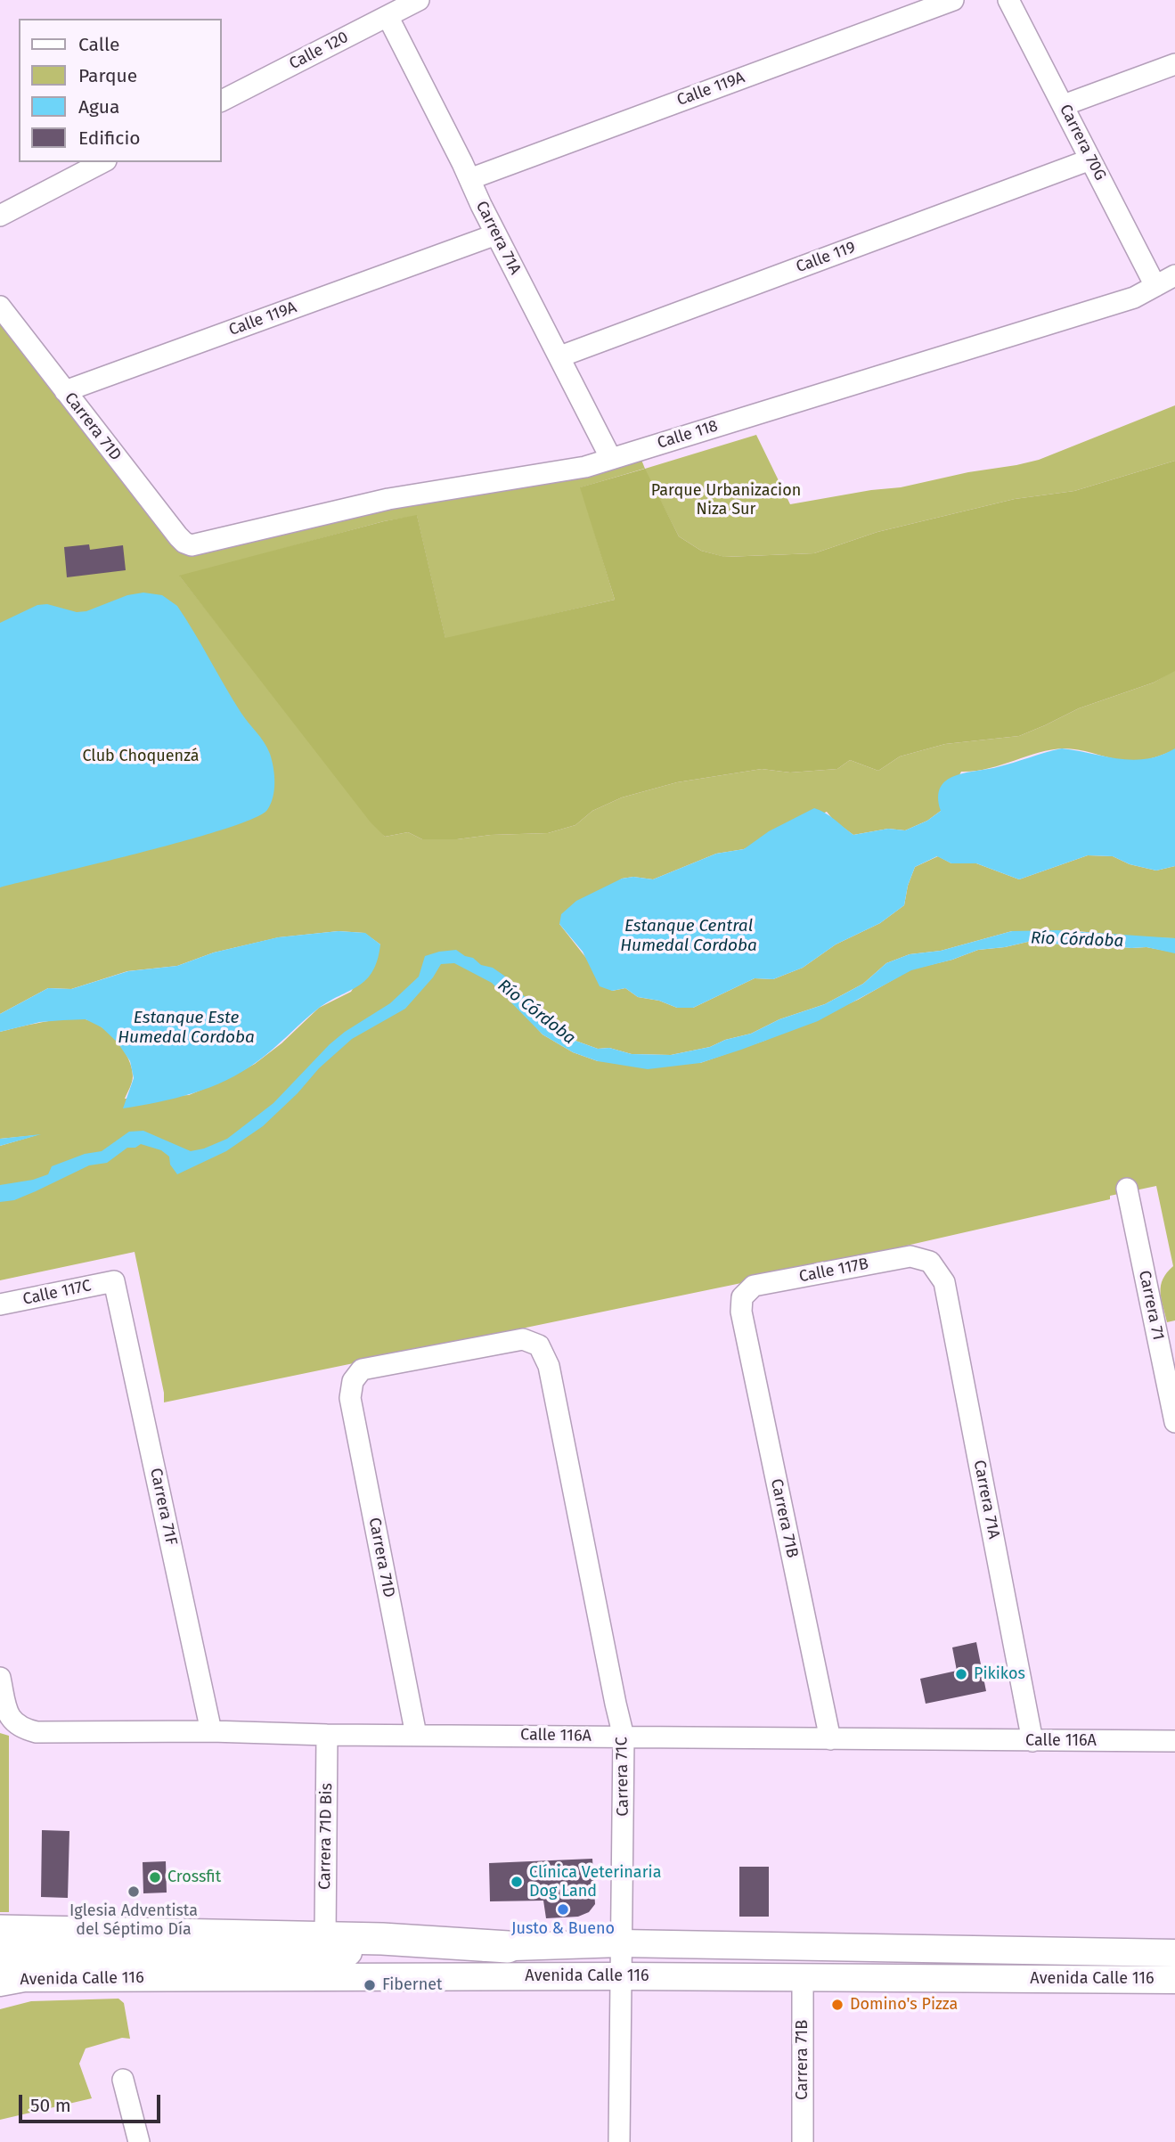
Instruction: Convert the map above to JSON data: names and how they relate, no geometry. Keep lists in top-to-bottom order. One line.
{"streets":{"main road":["Avenida Calle 116"],"street":["Calle 120","Calle 119A","Carrera 70G","Carrera 71A","Calle 119","Carrera 71D","Calle 118","Calle 117B","Calle 117C","Carrera 71","Carrera 71F","Carrera 71B","Calle 116A","Carrera 71C","Carrera 71D Bis"]},"crossings":[["Calle 120","Carrera 71A"],["Calle 119A","Carrera 71A"],["Calle 119A","Carrera 71D"],["Carrera 70G","Calle 119"],["Carrera 70G","Calle 118"],["Carrera 71A","Calle 119"],["Carrera 71A","Calle 118"],["Carrera 71A","Calle 117B"],["Carrera 71A","Calle 116A"],["Carrera 71D","Calle 118"],["Carrera 71D","Calle 116A"],["Carrera 71D","Carrera 71C"],["Calle 117B","Carrera 71B"],["Calle 117C","Carrera 71F"],["Carrera 71F","Calle 116A"],["Carrera 71B","Calle 116A"],["Carrera 71B","Avenida Calle 116"],["Calle 116A","Carrera 71C"],["Calle 116A","Carrera 71D Bis"],["Carrera 71C","Avenida Calle 116"]],"water":["Estanque Central Humedal Cordoba","Río Córdoba","Estanque Este Humedal Cordoba"],"parks":["Parque Urbanizacion Niza Sur","Club Choquenzá"],"places":["Pikikos","Crossfit","Clínica Veterinaria Dog Land","Iglesia Adventista del Séptimo Día","Justo & Bueno","Fibernet","Domino's Pizza"],"legend":["Calle","Parque","Agua","Edificio"],"scale_bar":"50 m"}
